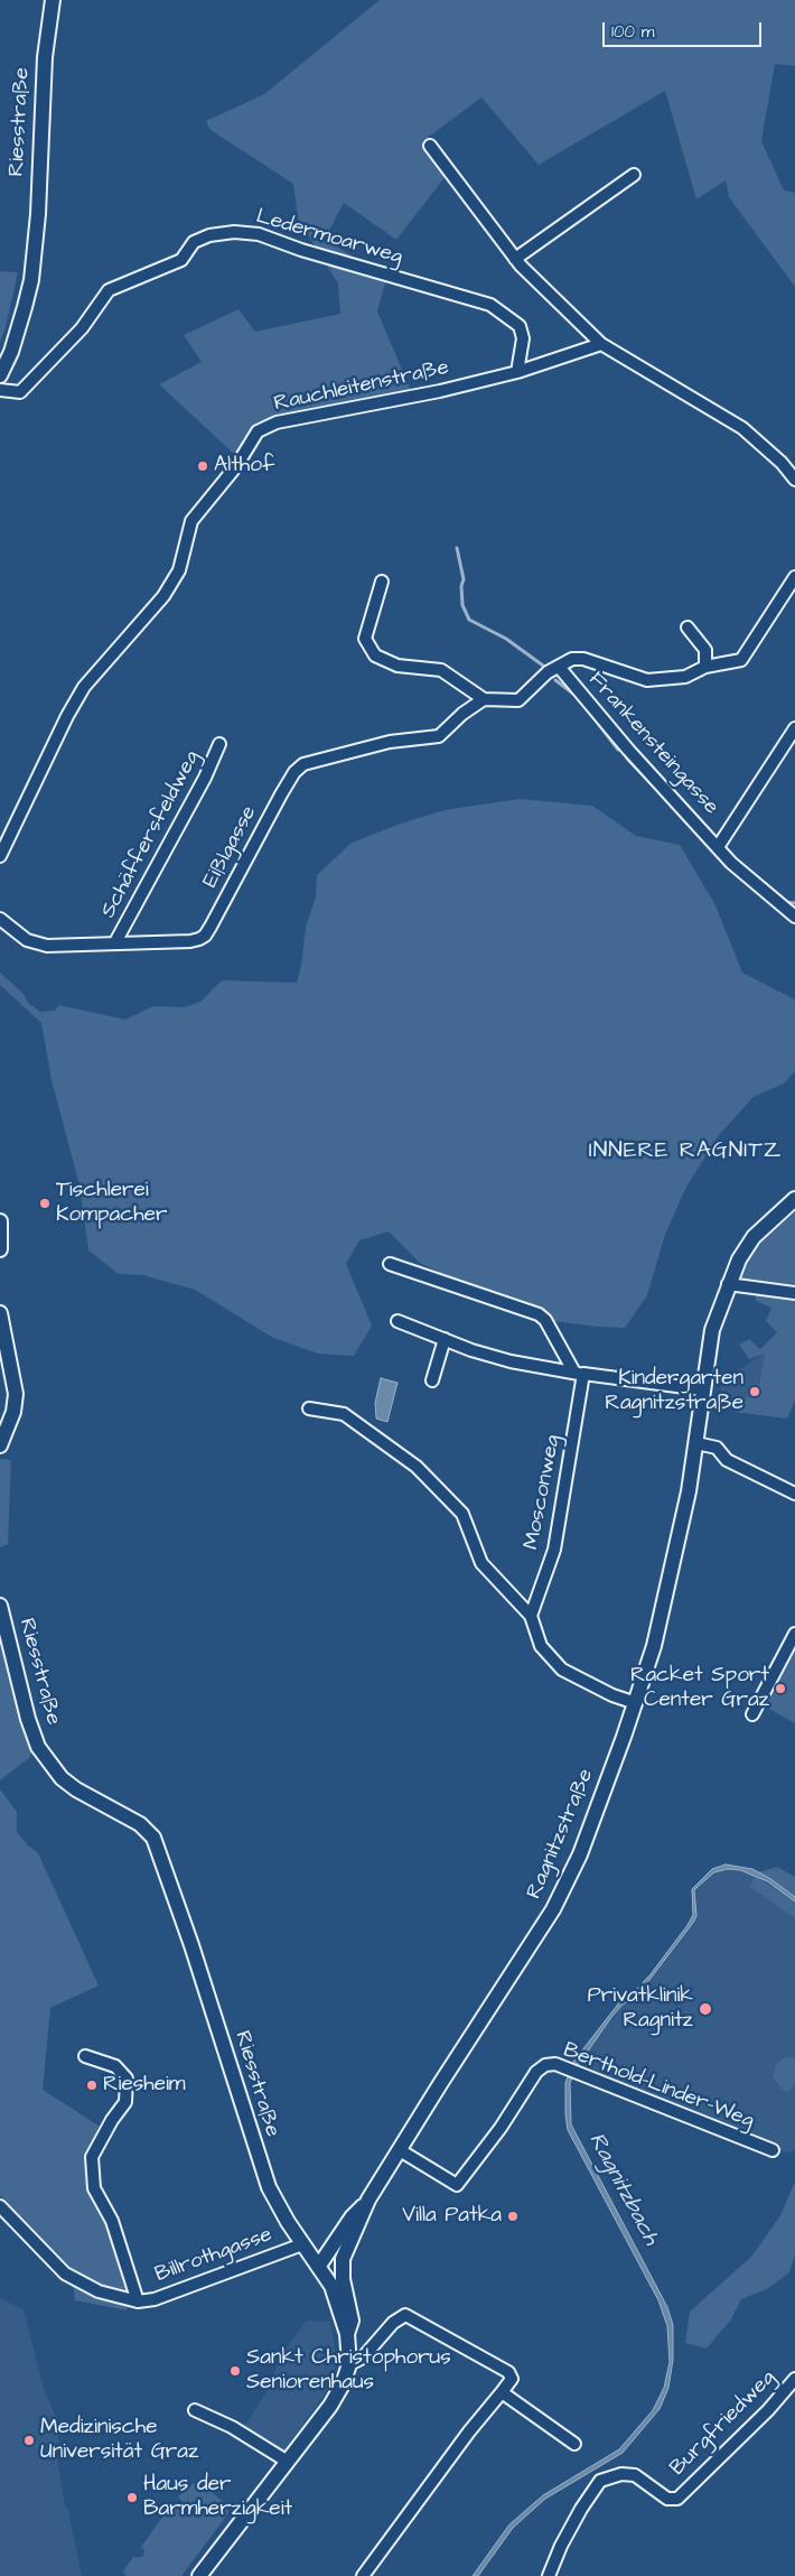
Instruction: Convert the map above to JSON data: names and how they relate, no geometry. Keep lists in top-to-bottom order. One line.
{"streets":{"main road":["Riesstraße","Ragnitzstraße"],"street":["Ledermoarweg","Rauchleitenstraße","Frankensteingasse","Schäffersfeldweg","Eißlgasse","Mosconweg","Berthold-Linder-Weg","Billrothgasse","Burgfriedweg"]},"crossings":[["Riesstraße","Ragnitzstraße"],["Riesstraße","Billrothgasse"],["Ledermoarweg","Rauchleitenstraße"],["Schäffersfeldweg","Eißlgasse"],["Ragnitzstraße","Berthold-Linder-Weg"]],"districts":["INNERE RAGNITZ"],"water":["Ragnitzbach"],"places":["Althof","Tischlerei Kompacher","Kindergarten Ragnitzstraße","Racket Sport Center Graz","Privatklinik Ragnitz","Riesheim","Villa Patka","Sankt Christophorus Seniorenhaus","Medizinische Universität Graz","Haus der Barmherzigkeit"],"scale_bar":"100 m"}
